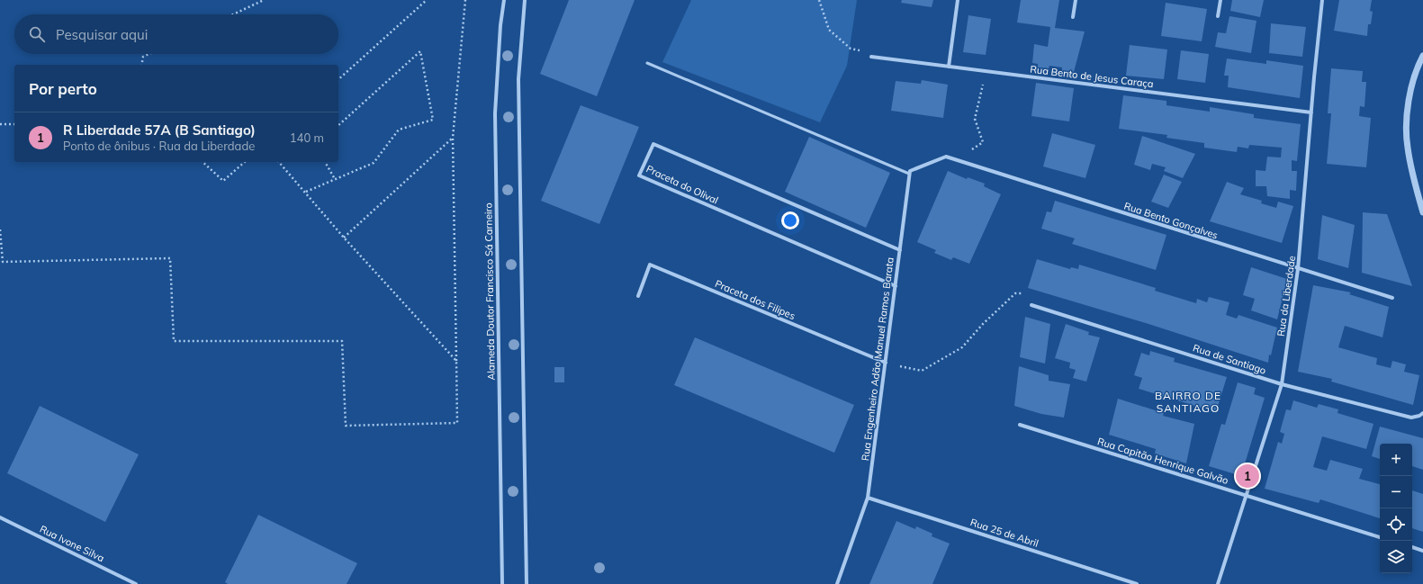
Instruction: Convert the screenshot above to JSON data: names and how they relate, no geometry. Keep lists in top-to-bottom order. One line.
{"streets":{"street":["Rua Bento de Jesus Caraça","Praceta do Olival","Rua Bento Gonçalves","Alameda Doutor Francisco Sá Carneiro","Rua da Liberdade","Praceta dos Filipes","Rua Engenheiro Adão Manuel Ramos Barata","Rua de Santiago","Rua Capitão Henrique Galvão","Rua 25 de Abril","Rua Ivone Silva"]},"crossings":[["Rua Bento de Jesus Caraça","Rua da Liberdade"],["Praceta do Olival","Rua Engenheiro Adão Manuel Ramos Barata"],["Rua Bento Gonçalves","Rua da Liberdade"],["Rua Bento Gonçalves","Rua Engenheiro Adão Manuel Ramos Barata"],["Rua da Liberdade","Rua de Santiago"],["Rua da Liberdade","Rua Capitão Henrique Galvão"],["Praceta dos Filipes","Rua Engenheiro Adão Manuel Ramos Barata"],["Rua Engenheiro Adão Manuel Ramos Barata","Rua 25 de Abril"]],"districts":["BAIRRO DE SANTIAGO"],"page":{"search":"Pesquisar aqui","heading":"Por perto","list":[{"mark":"1","name":"R Liberdade 57A (B Santiago)","note":"Ponto de ônibus · Rua da Liberdade","value":"140 m"}],"map_buttons":["+","−"],"pins":"1"}}
